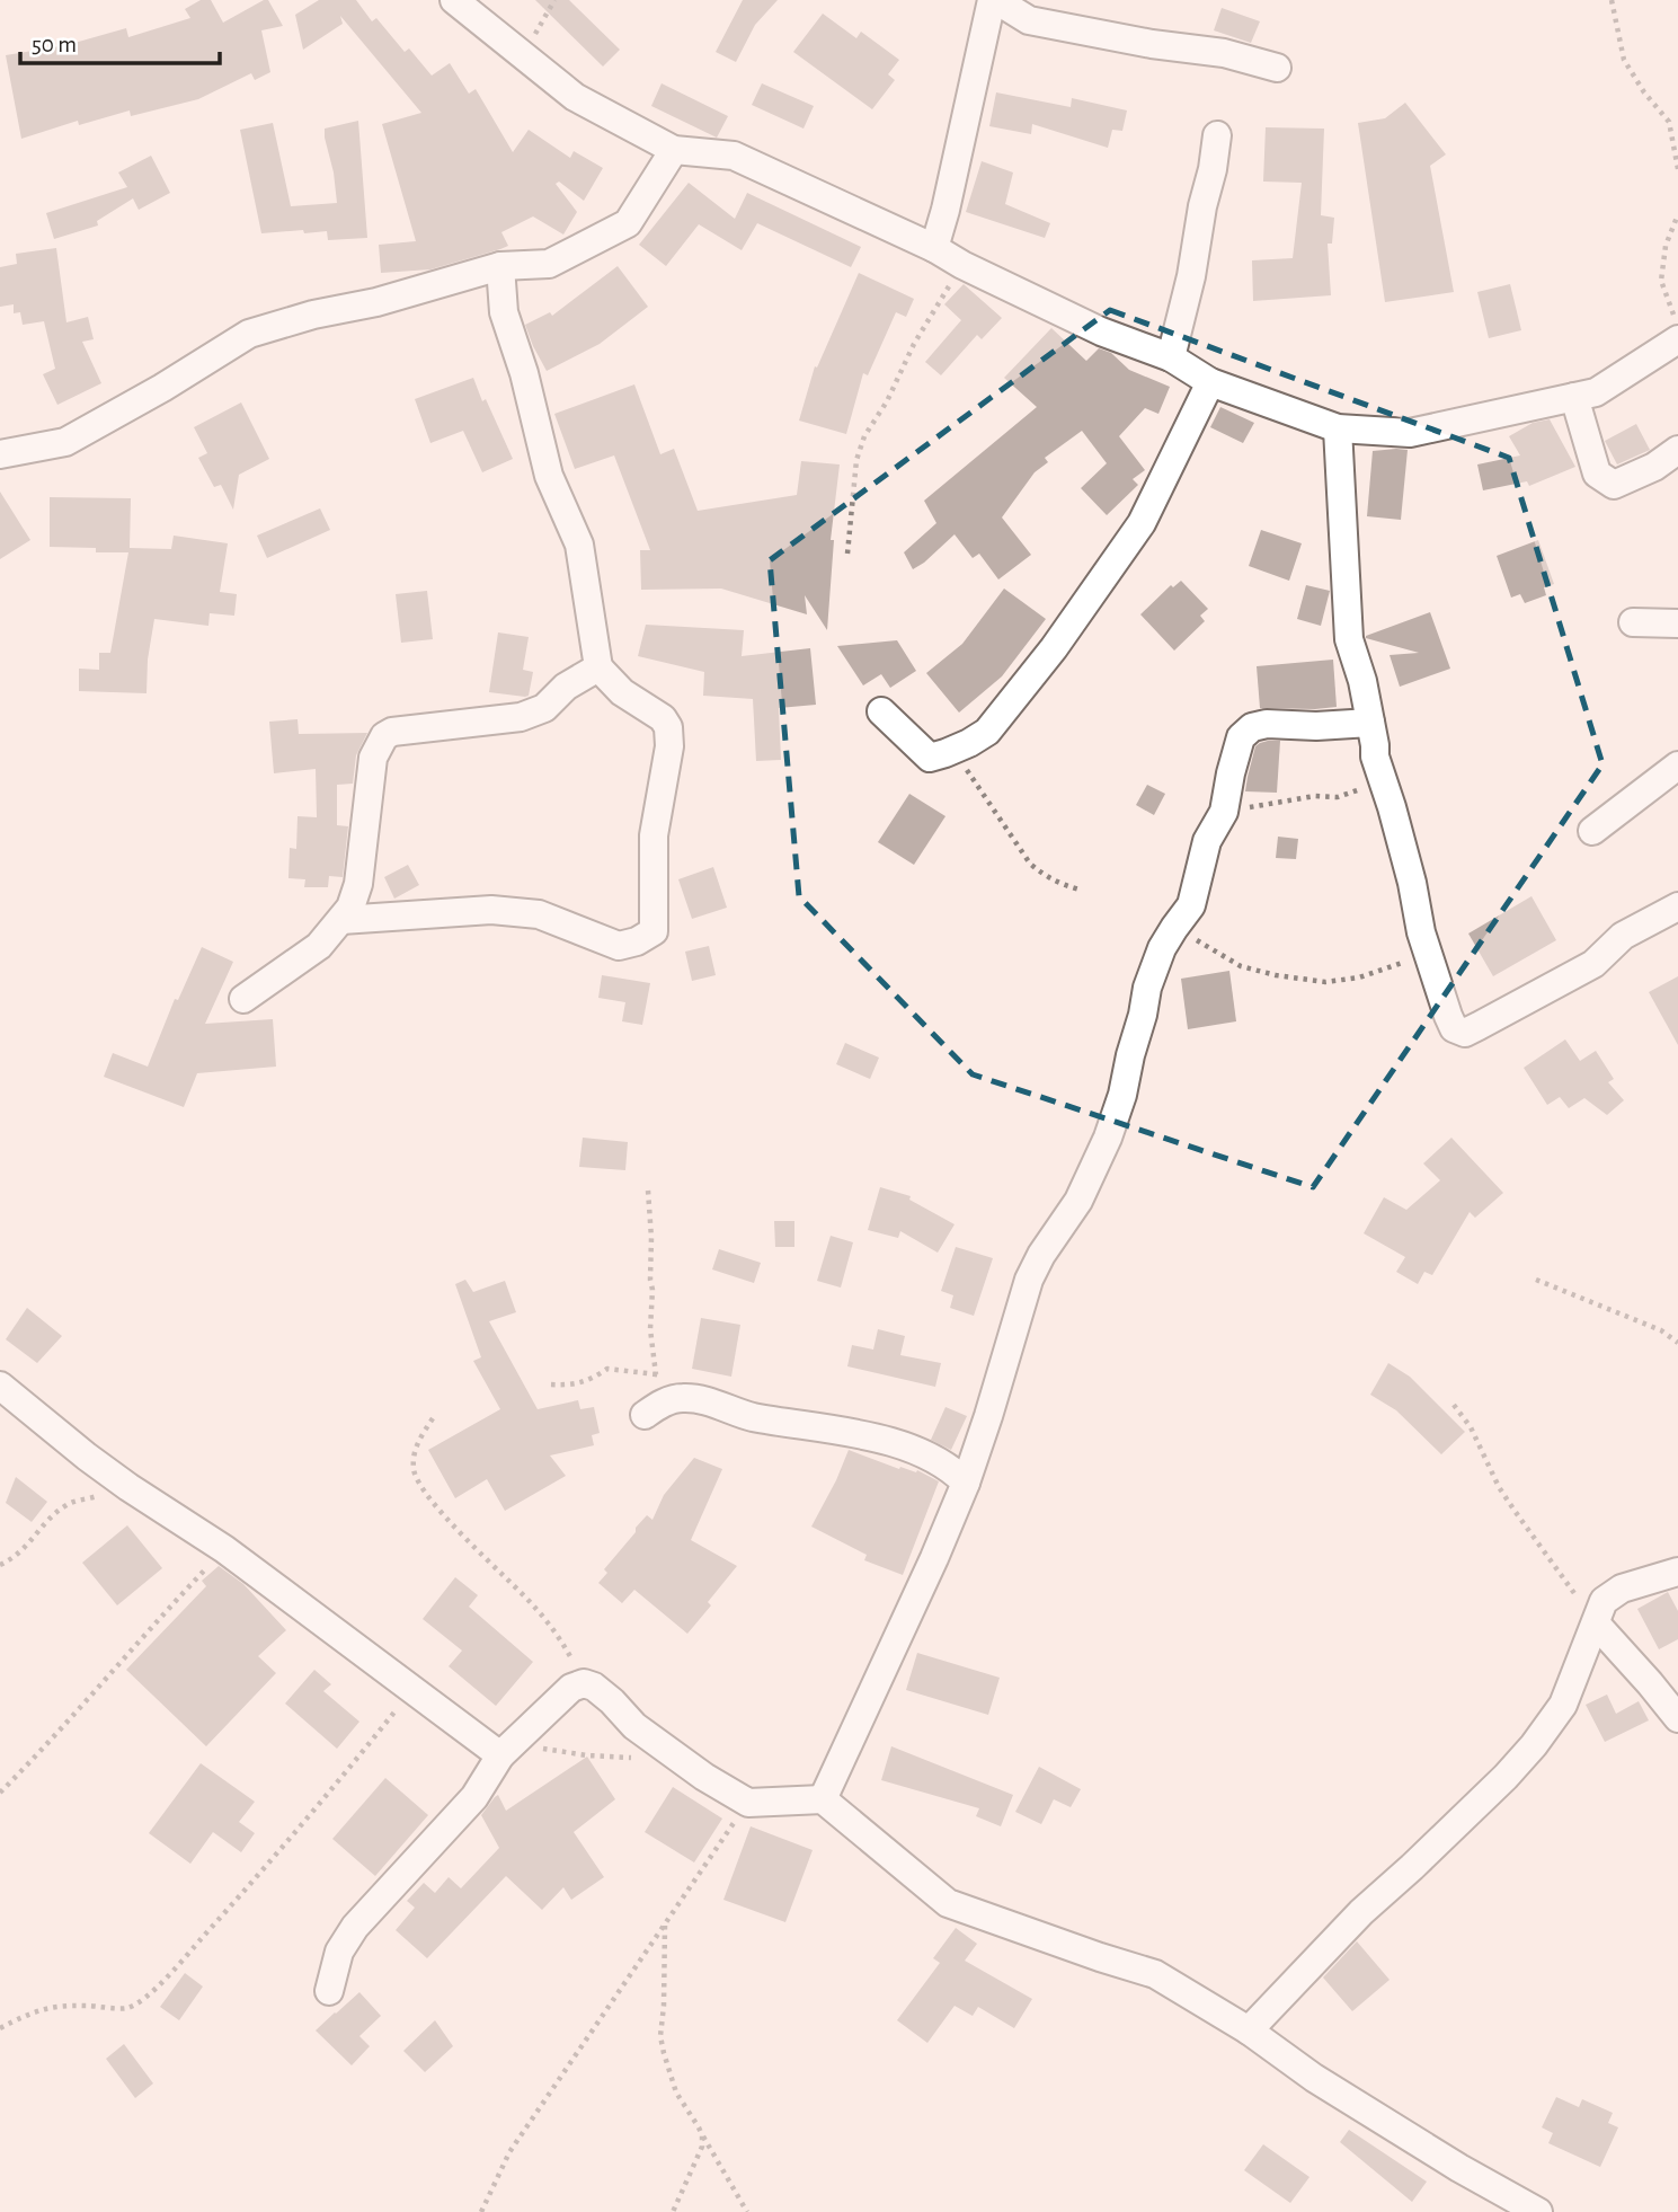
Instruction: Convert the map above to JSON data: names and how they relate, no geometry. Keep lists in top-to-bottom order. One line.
{"scale_bar":"50 m"}
